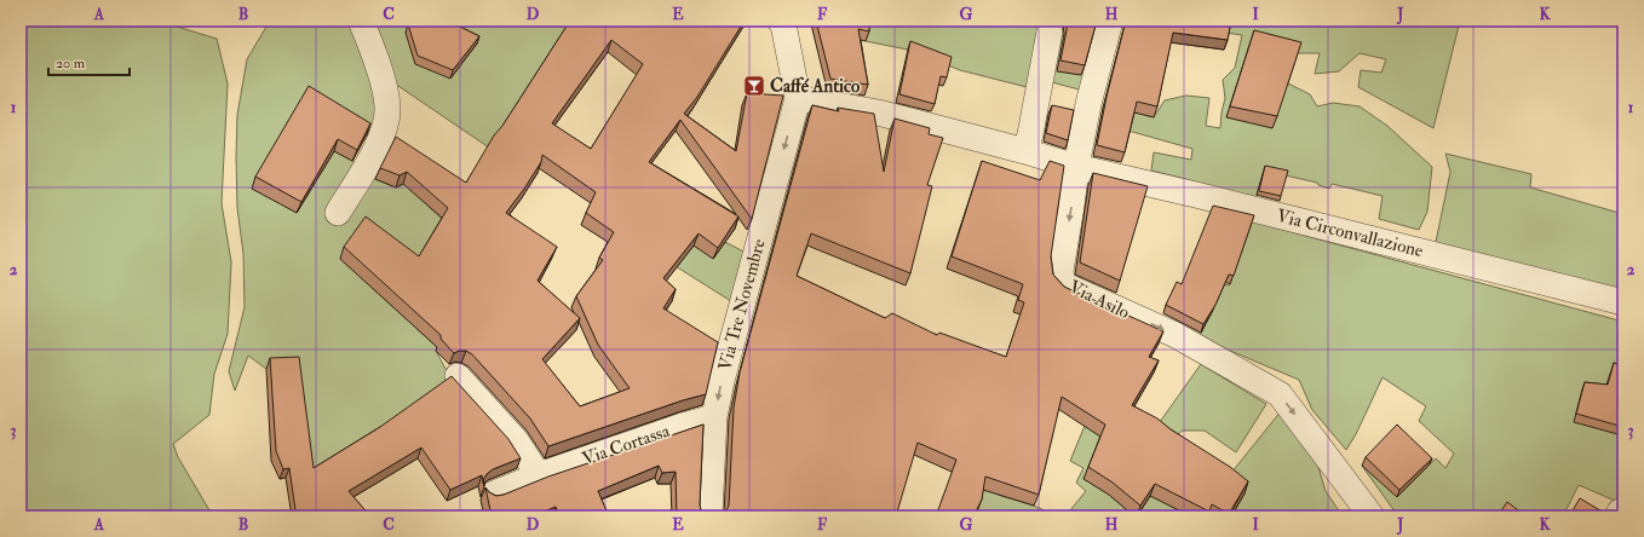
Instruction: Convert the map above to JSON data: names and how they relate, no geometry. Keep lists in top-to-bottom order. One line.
{"streets":{"street":["Via Circonvallazione","Via Asilo","Via Tre Novembre","Via Cortassa"]},"crossings":[["Via Circonvallazione","Via Asilo"],["Via Tre Novembre","Via Cortassa"]],"one_way":["Via Asilo","Via Tre Novembre"],"places":{"bar":["Caffé Antico"]},"scale_bar":"20 m","grid":{"columns":["A","B","C","D","E","F","G","H","I","J","K"],"rows":["1","2","3"]}}
